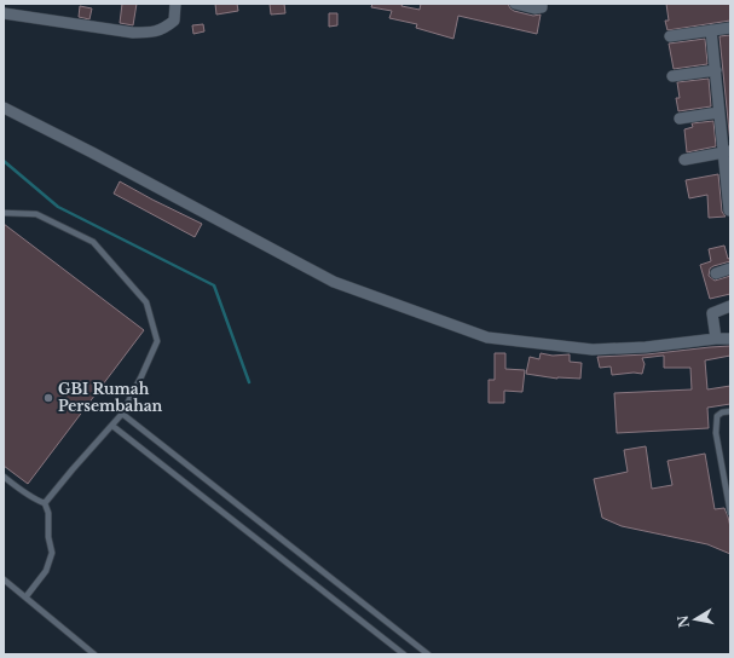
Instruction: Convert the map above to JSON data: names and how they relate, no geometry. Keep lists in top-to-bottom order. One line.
{"places":["GBI Rumah Persembahan"],"north":"left"}
